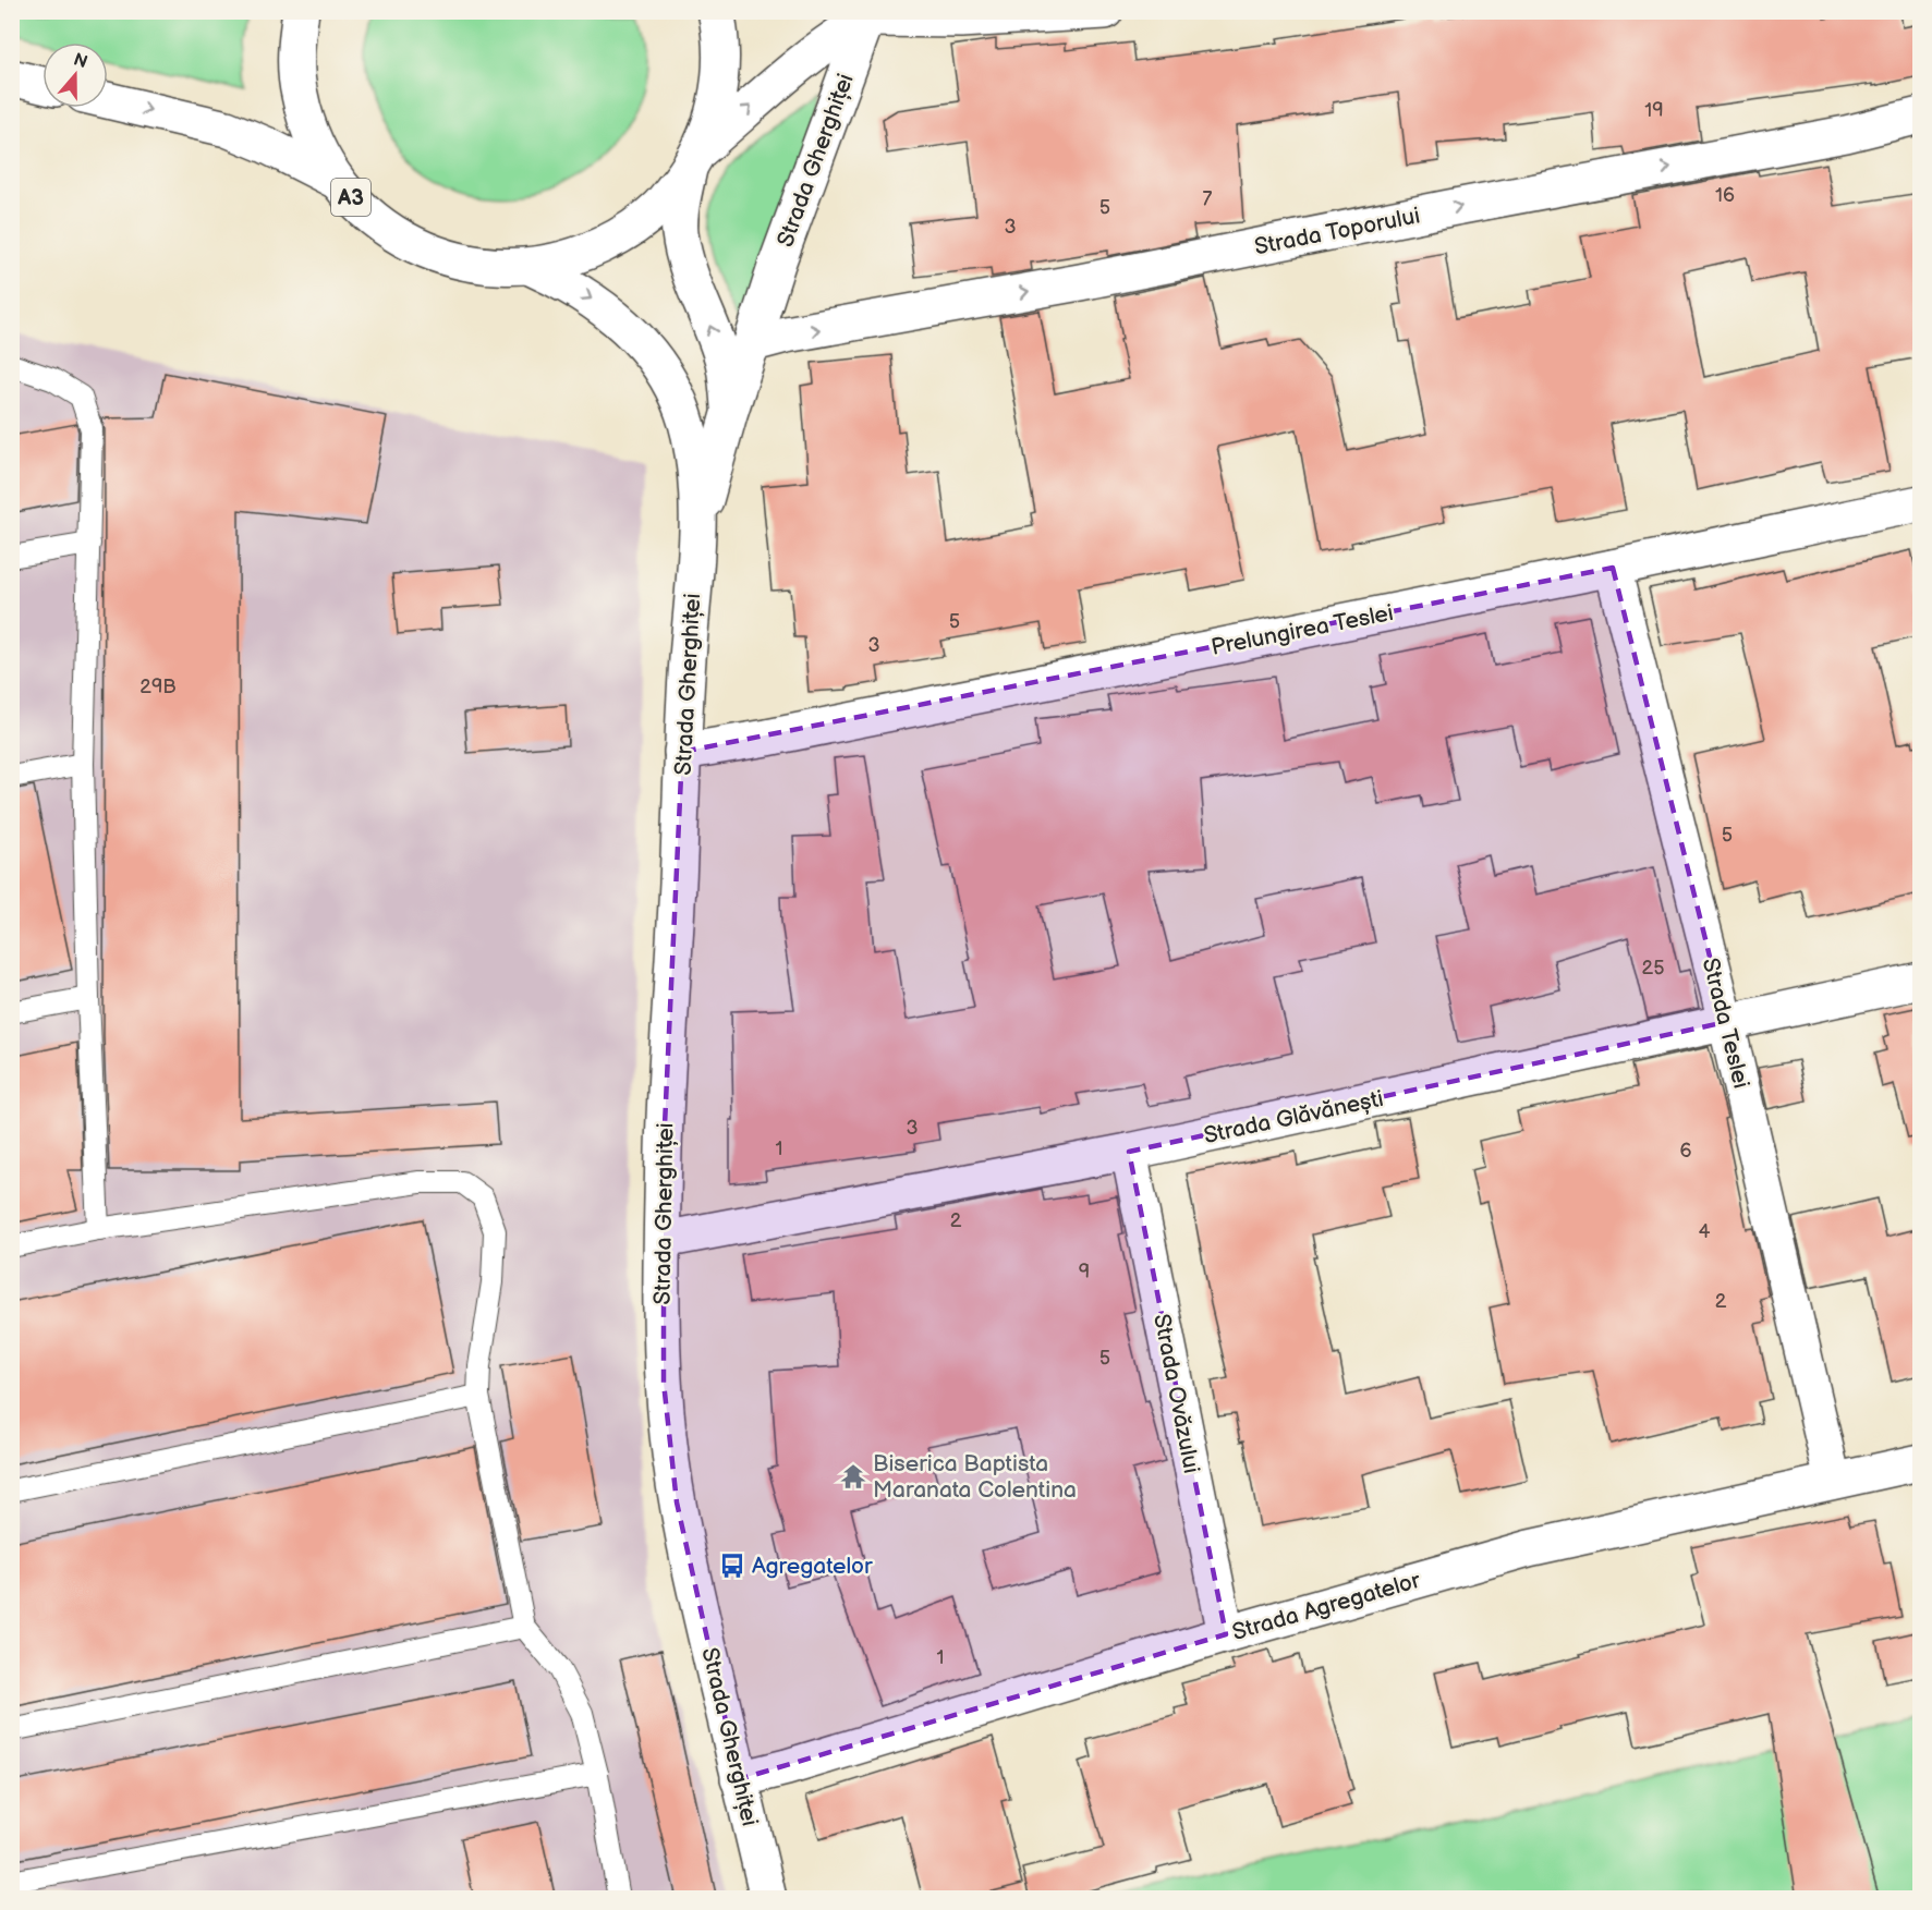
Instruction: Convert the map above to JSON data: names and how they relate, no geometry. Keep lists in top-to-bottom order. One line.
{"streets":{"main road":["Strada Gherghiței","A3","Strada Toporului","Prelungirea Teslei","Strada Teslei","Strada Glăvănești","Strada Ovăzului","Strada Agregatelor"]},"crossings":[["Strada Gherghiței","A3"],["Strada Gherghiței","Strada Toporului"],["Strada Gherghiței","Prelungirea Teslei"],["Strada Gherghiței","Strada Glăvănești"],["Strada Gherghiței","Strada Agregatelor"],["Prelungirea Teslei","Strada Teslei"],["Strada Teslei","Strada Glăvănești"],["Strada Teslei","Strada Agregatelor"],["Strada Glăvănești","Strada Ovăzului"],["Strada Ovăzului","Strada Agregatelor"]],"one_way":["Strada Toporului"],"places":{"temple":["Biserica Baptista Maranata Colentina"],"bus stop":["Agregatelor"]},"house_numbers":["19","16","7","5","3","5","3","29B","5","25","3","1","6","2","4","9","2","5","1"],"north":"top"}
